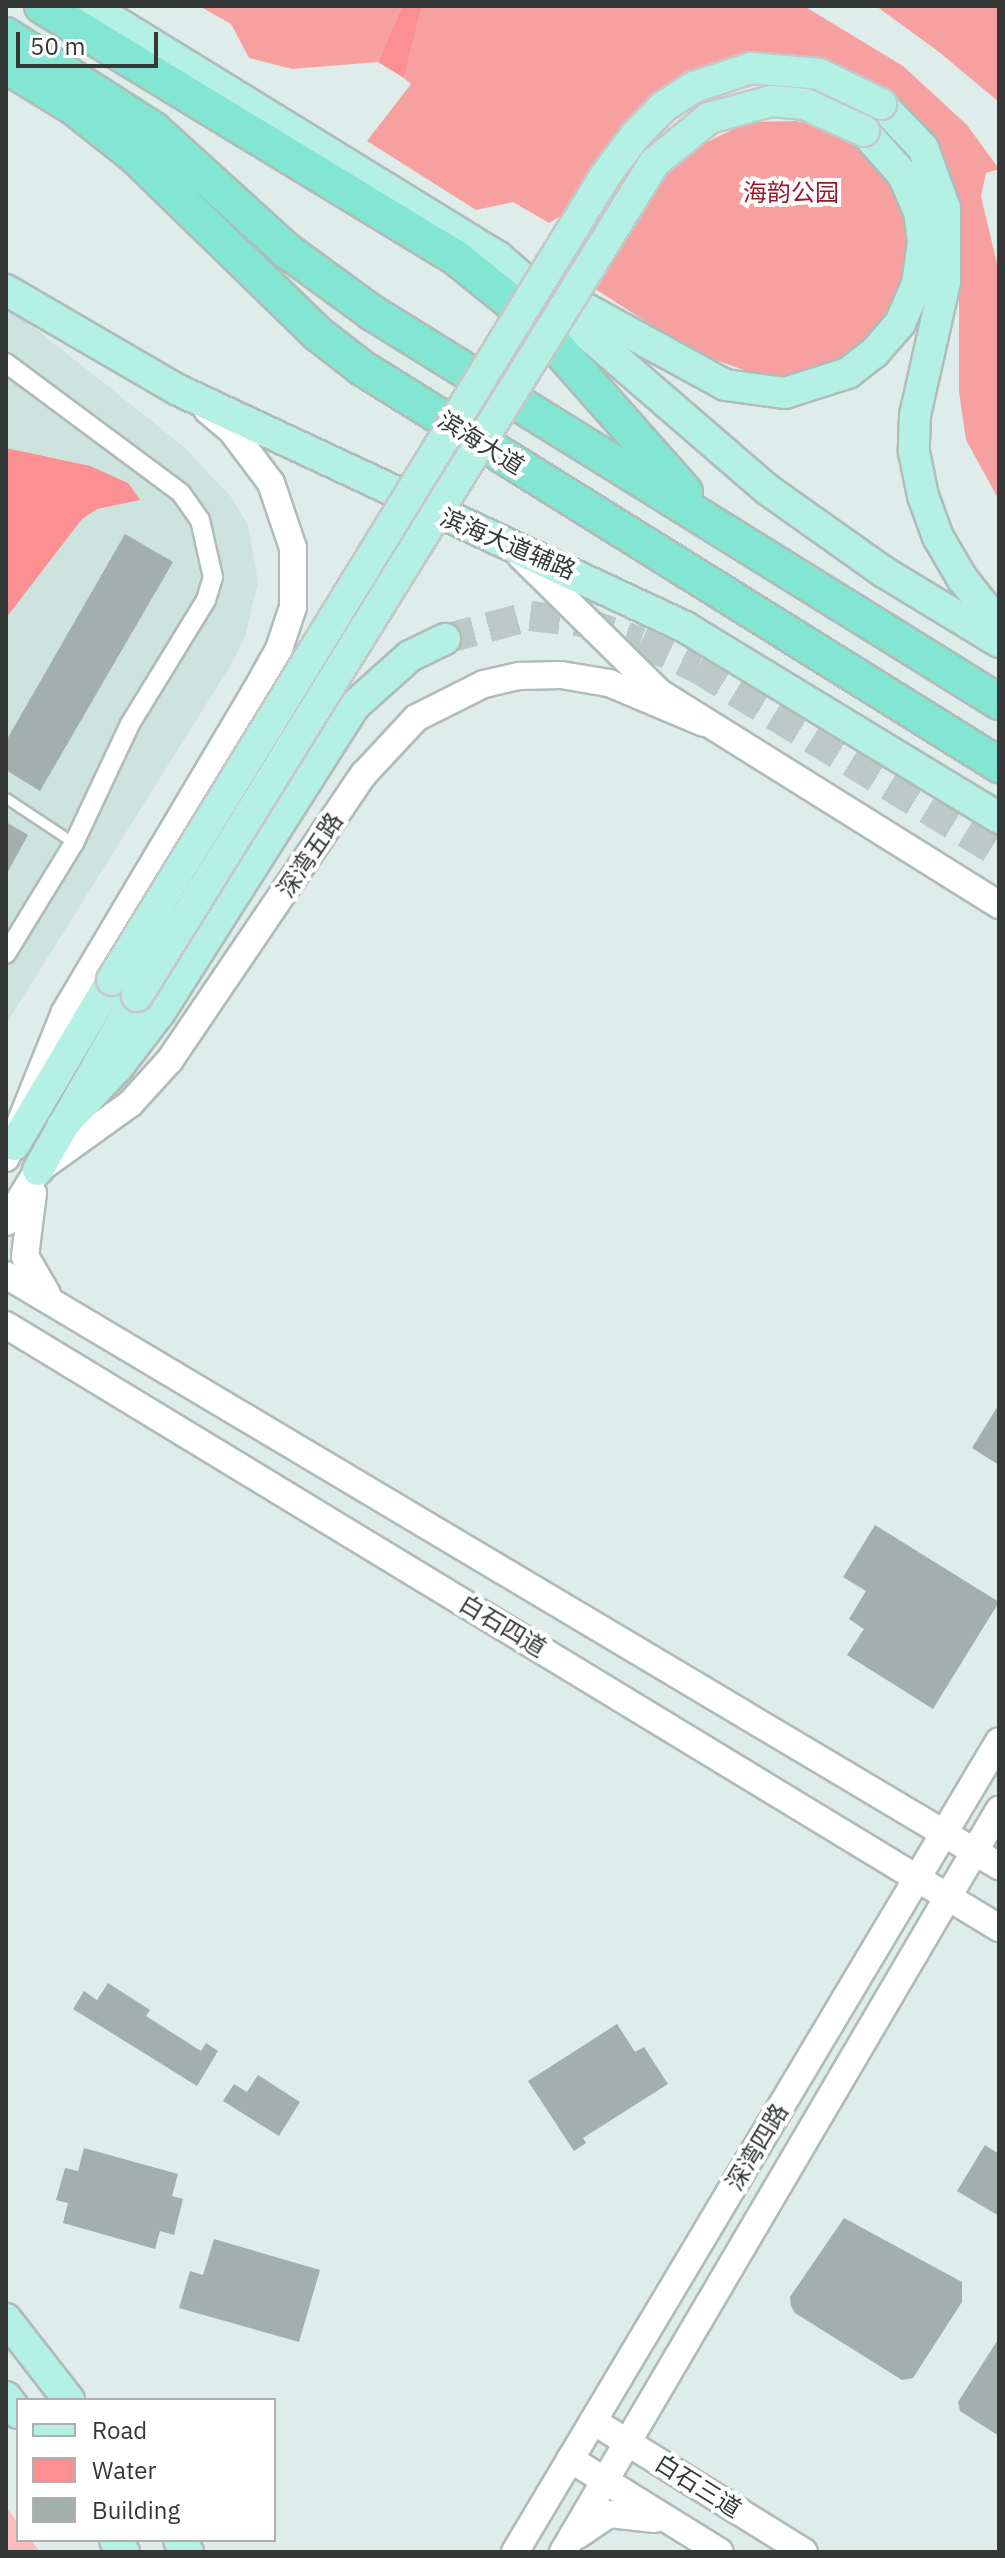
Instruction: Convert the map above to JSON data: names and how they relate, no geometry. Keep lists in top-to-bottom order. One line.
{"streets":{"highway":["滨海大道"],"main road":["滨海大道辅路"],"street":["深湾五路","白石四道","深湾四路","白石三道"]},"crossings":[["白石四道","深湾四路"],["深湾四路","白石三道"]],"parks":["海韵公园"],"legend":["Road","Water","Building"],"scale_bar":"50 m"}
